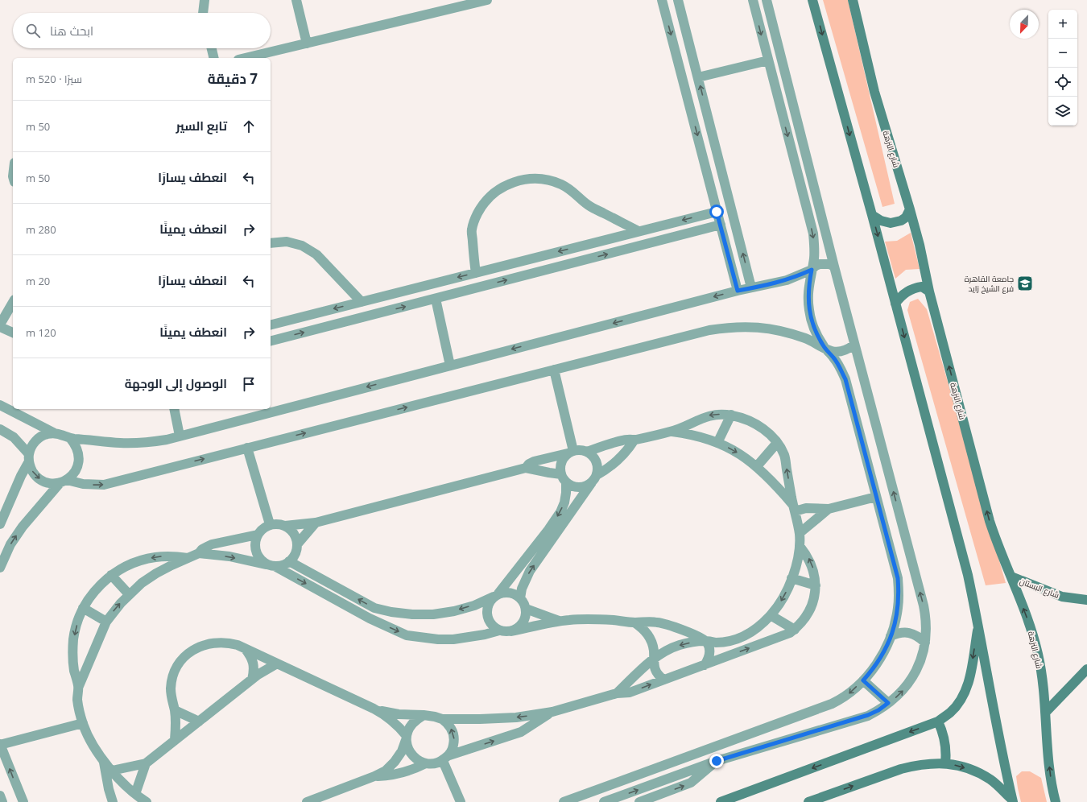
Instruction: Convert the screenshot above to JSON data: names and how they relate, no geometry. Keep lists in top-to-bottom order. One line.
{"streets":{"main road":["شارع النزهة","شارع البستان"]},"crossings":[["شارع النزهة","شارع البستان"]],"places":{"school or university":["جامعة القاهرة فرع الشيخ زايد"]},"north":"bottom left","page":{"map_buttons":["+","−"],"search":"ابحث هنا","heading":["7 دقيقة","سيرًا · 520 m"],"list":[["تابع السير","50 m"],["انعطف يسارًا","50 m"],["انعطف يمينًا","280 m"],["انعطف يسارًا","20 m"],["انعطف يمينًا","120 m"],"الوصول إلى الوجهة"]}}
